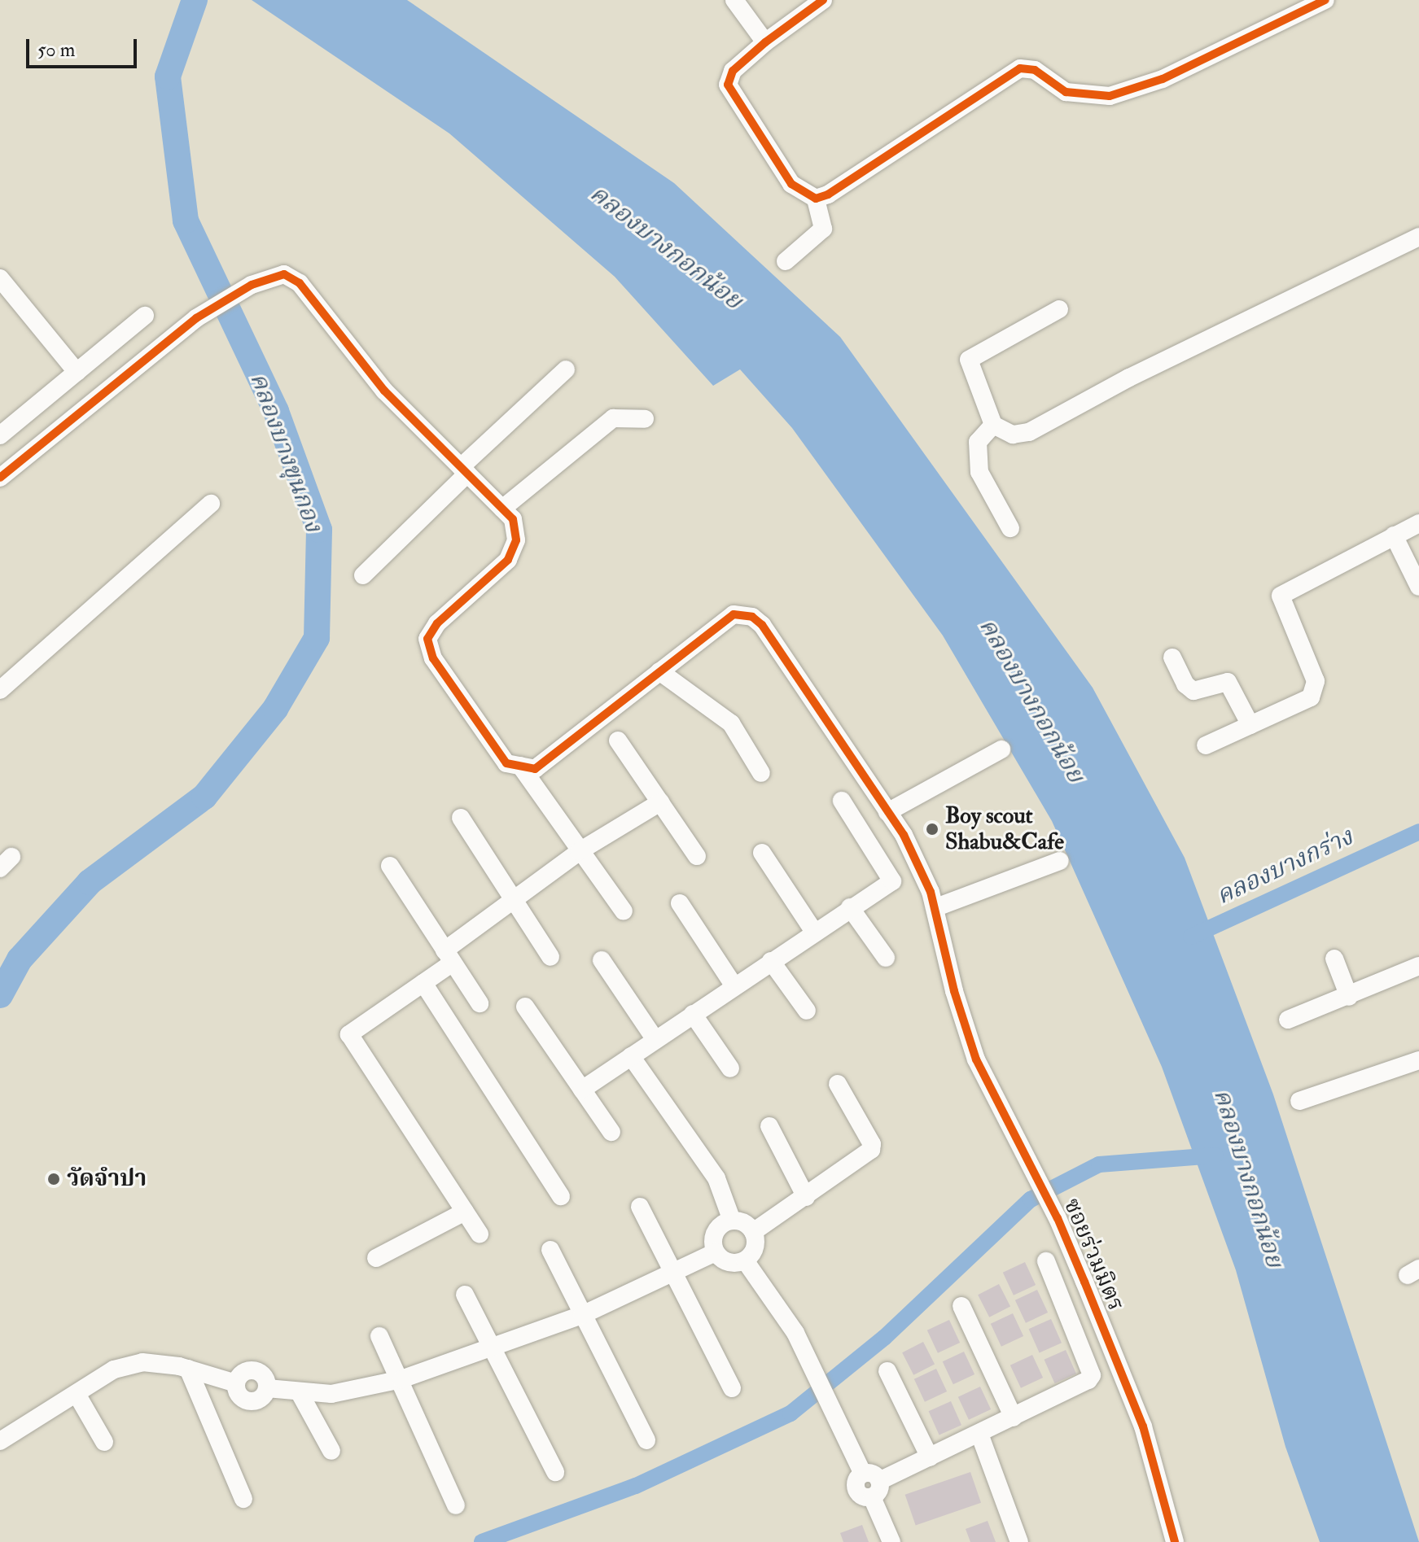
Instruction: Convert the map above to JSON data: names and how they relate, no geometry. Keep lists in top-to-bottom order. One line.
{"streets":{"street":["ซอยร่วมมิตร"]},"water":["คลองบางกอกน้อย","คลองบางขุนกอง","คลองบางกร่าง"],"places":["Boy scout Shabu&Cafe","วัดจําปา"],"scale_bar":"50 m"}
